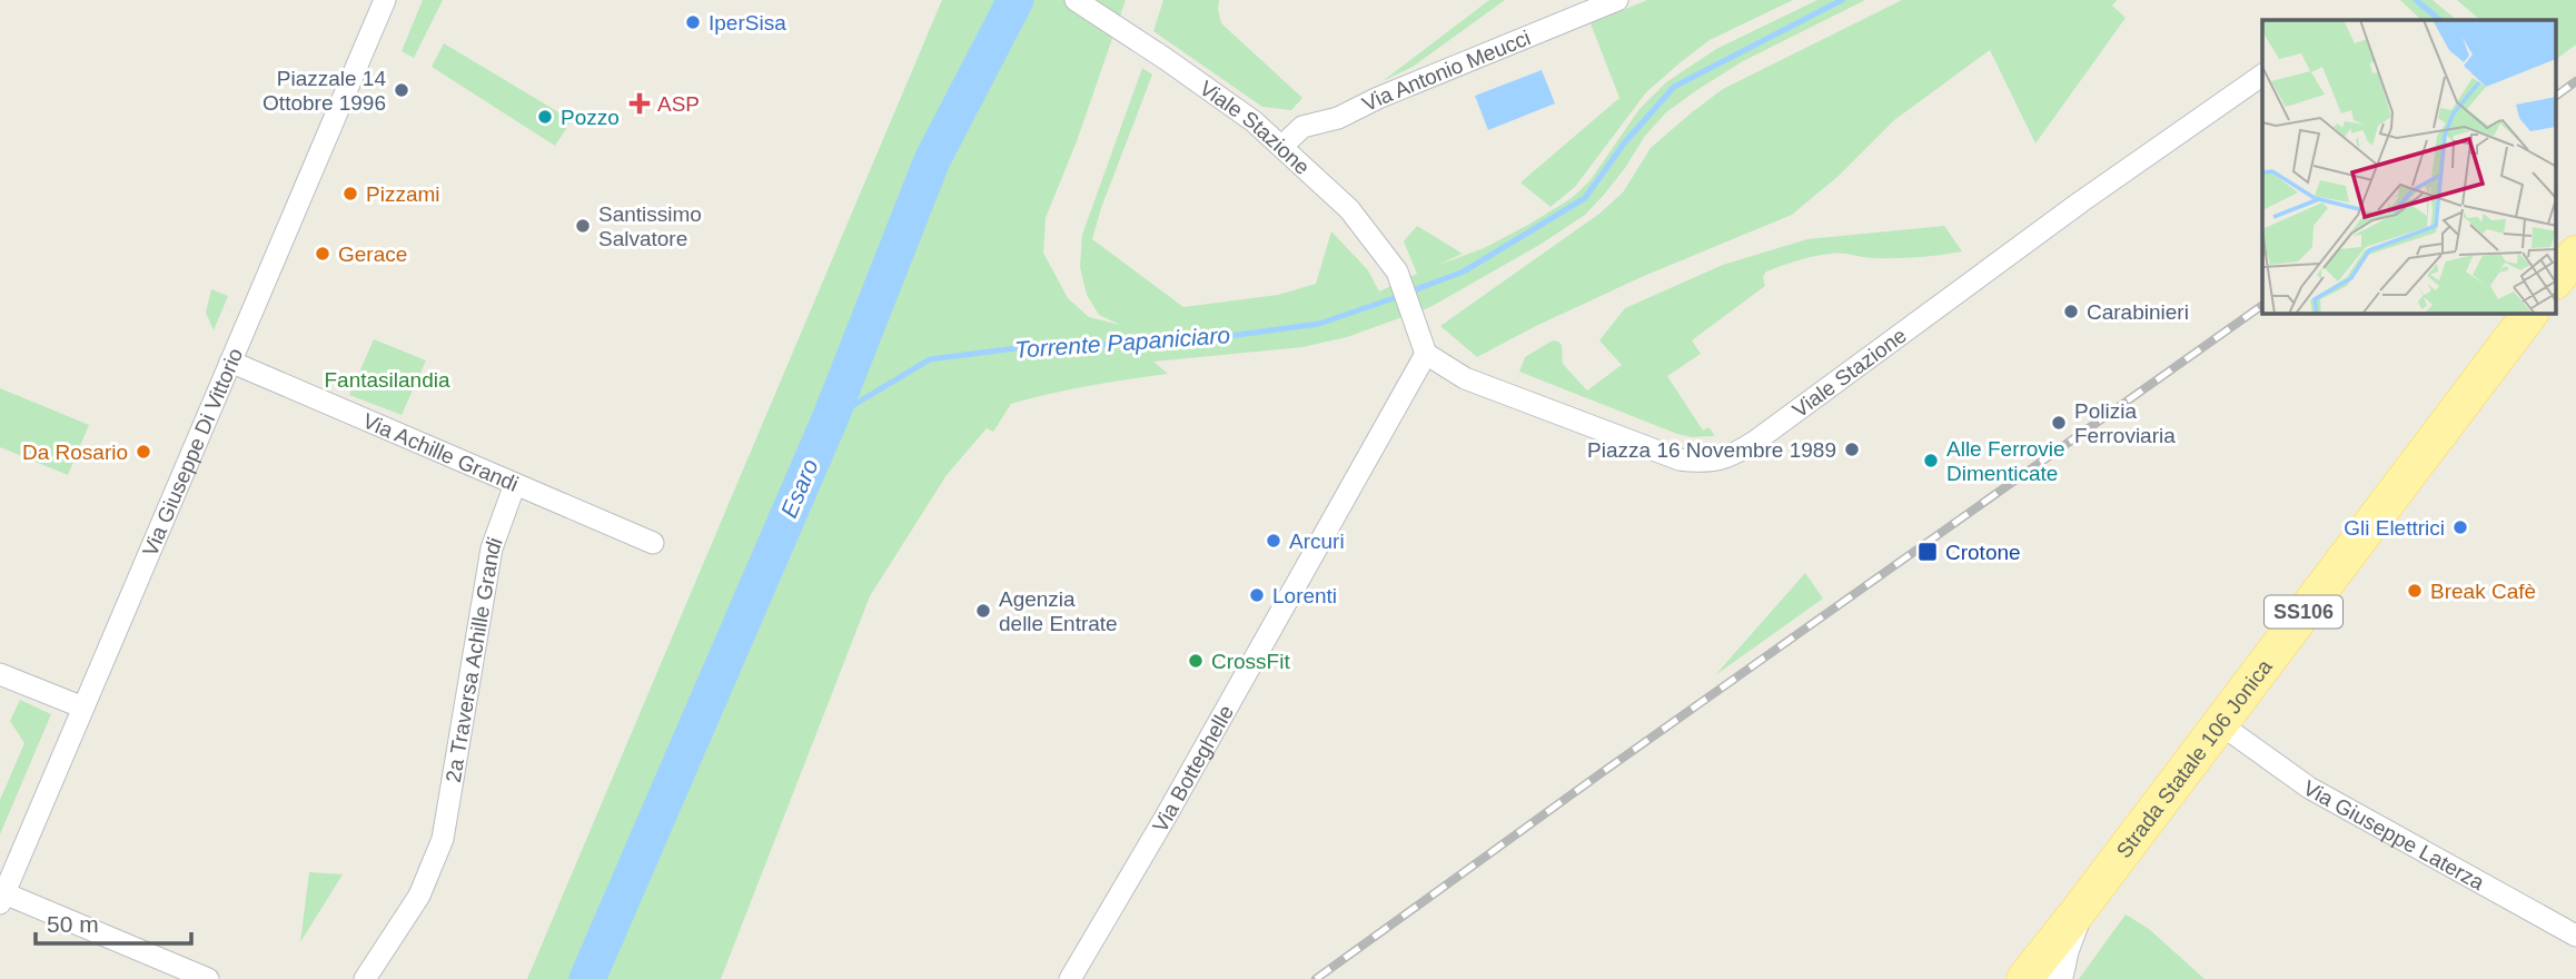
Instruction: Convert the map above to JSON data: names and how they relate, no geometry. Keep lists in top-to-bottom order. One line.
{"streets":{"main road":["SS106","Strada Statale 106 Jonica"],"street":["Via Antonio Meucci","Viale Stazione","Via Giuseppe Di Vittorio","Via Achille Grandi","2a Traversa Achille Grandi","Via Botteghelle","Via Giuseppe Laterza"]},"crossings":[["Via Antonio Meucci","Viale Stazione"],["Viale Stazione","Via Botteghelle"],["Via Giuseppe Di Vittorio","Via Achille Grandi"],["Via Achille Grandi","2a Traversa Achille Grandi"],["Strada Statale 106 Jonica","Via Giuseppe Laterza"]],"water":["Torrente Papaniciaro","Esaro"],"parks":["Fantasilandia"],"places":{"other":["IperSisa","Piazzale 14 Ottobre 1996","Pozzo","Pizzami","Santissimo Salvatore","Gerace","Carabinieri","Polizia Ferroviaria","Piazza 16 Novembre 1989","Da Rosario","Alle Ferrovie Dimenticate","Gli Elettrici","Arcuri","Break Cafè","Lorenti","Agenzia delle Entrate","CrossFit"],"health":["ASP"],"transit":["Crotone"]},"scale_bar":"50 m"}
